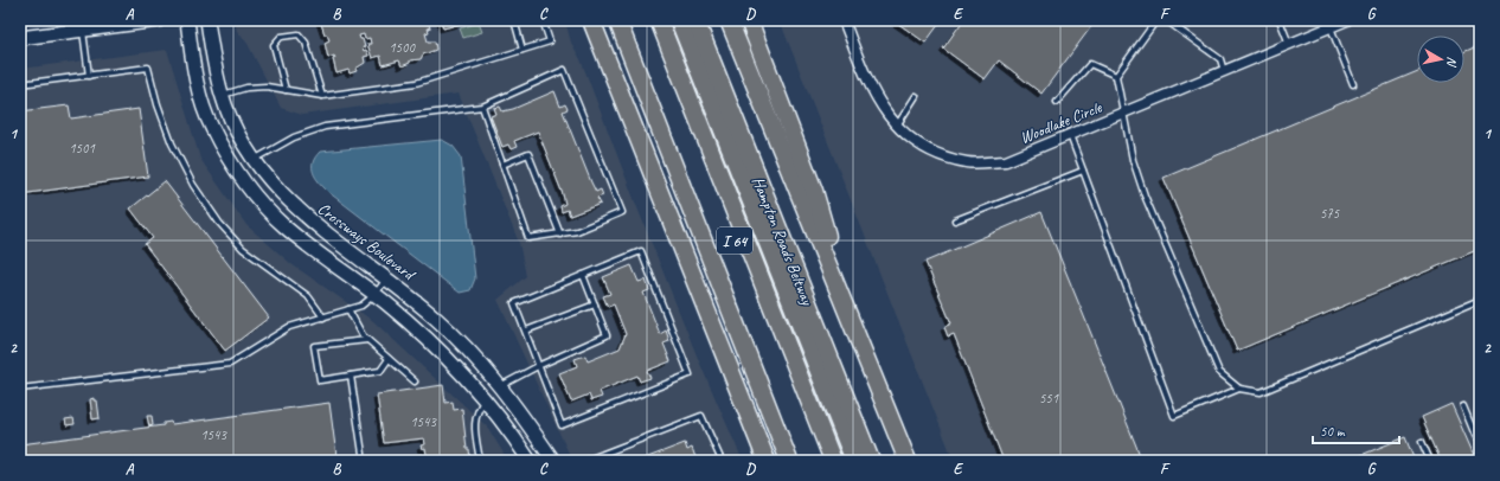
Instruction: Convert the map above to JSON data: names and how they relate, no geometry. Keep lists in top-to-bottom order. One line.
{"streets":{"highway":["I 64","Hampton Roads Beltway"],"street":["Woodlake Circle","Crossways Boulevard"]},"house_numbers":["1500","1501","575","551","1543","1543"],"scale_bar":"50 m","north":"right","grid":{"columns":["A","B","C","D","E","F","G"],"rows":["1","2"]}}
